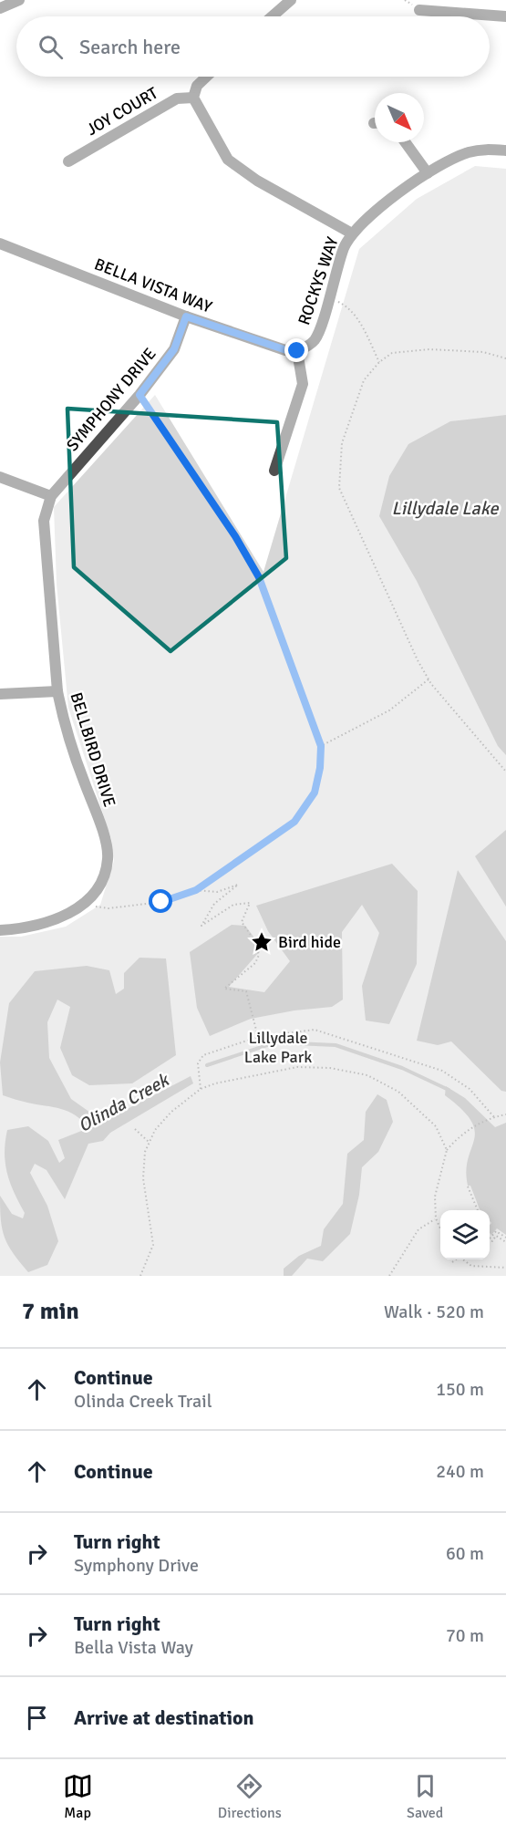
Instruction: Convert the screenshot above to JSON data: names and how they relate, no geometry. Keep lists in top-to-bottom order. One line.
{"streets":{"street":["JOY COURT","ROCKYS WAY","BELLA VISTA WAY","SYMPHONY DRIVE","BELLBIRD DRIVE"]},"crossings":[["ROCKYS WAY","BELLA VISTA WAY"],["BELLA VISTA WAY","SYMPHONY DRIVE"],["SYMPHONY DRIVE","BELLBIRD DRIVE"]],"water":["Lillydale Lake","Olinda Creek"],"parks":["Lillydale Lake Park"],"places":{"place":["Bird hide"]},"north":"bottom right","page":{"search":"Search here","heading":["7 min","Walk · 520 m"],"list":[["Continue","Olinda Creek Trail","150 m"],["Continue","240 m"],["Turn right","Symphony Drive","60 m"],["Turn right","Bella Vista Way","70 m"],"Arrive at destination"],"nav":["Map","Directions","Saved"]}}
